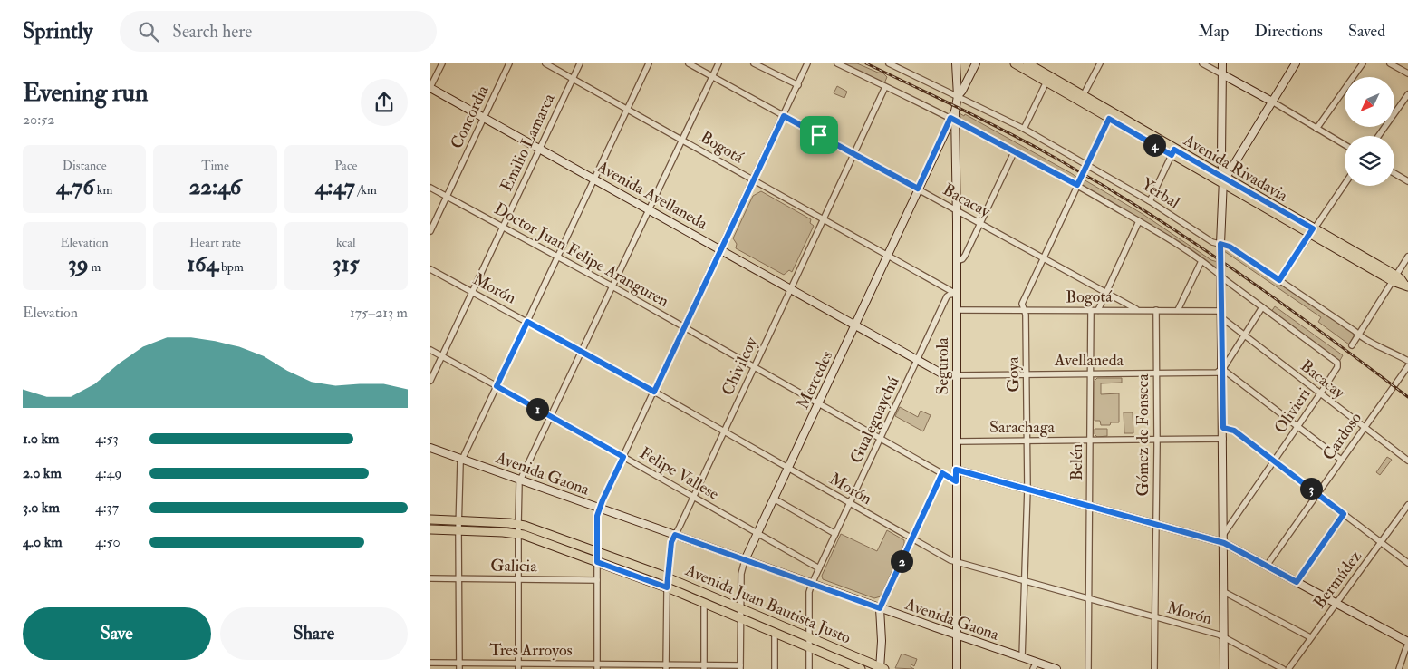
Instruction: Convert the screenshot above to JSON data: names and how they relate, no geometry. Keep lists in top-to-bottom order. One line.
{"streets":{"main road":["Avenida Rivadavia","Avenida Avellaneda","Segurola","Mercedes","Avenida Gaona","Avenida Juan Bautista Justo"],"street":["Concordia","Emilio Lamarca","Bogotá","Yerbal","Bacacay","Doctor Juan Felipe Aranguren","Morón","Avellaneda","Chivilcoy","Goya","Olivieri","Gualeguaychú","Sarachaga","Gómez de Fonseca","Cardoso","Belén","Felipe Vallese","Galicia","Bermúdez","Tres Arroyos"]},"crossings":[["Concordia","Avenida Avellaneda"],["Concordia","Doctor Juan Felipe Aranguren"],["Emilio Lamarca","Bogotá"],["Emilio Lamarca","Avenida Avellaneda"],["Emilio Lamarca","Doctor Juan Felipe Aranguren"],["Emilio Lamarca","Morón"],["Emilio Lamarca","Felipe Vallese"],["Bogotá","Bacacay"],["Bogotá","Chivilcoy"],["Bogotá","Segurola"],["Bogotá","Goya"],["Bogotá","Mercedes"],["Bogotá","Gualeguaychú"],["Bogotá","Gómez de Fonseca"],["Bogotá","Belén"],["Avenida Rivadavia","Goya"],["Yerbal","Goya"],["Yerbal","Mercedes"],["Avenida Avellaneda","Avellaneda"],["Avenida Avellaneda","Chivilcoy"],["Avenida Avellaneda","Segurola"],["Avenida Avellaneda","Mercedes"],["Avenida Avellaneda","Gualeguaychú"],["Bacacay","Chivilcoy"],["Bacacay","Segurola"],["Bacacay","Goya"],["Bacacay","Mercedes"],["Bacacay","Olivieri"],["Bacacay","Cardoso"],["Doctor Juan Felipe Aranguren","Chivilcoy"],["Doctor Juan Felipe Aranguren","Segurola"],["Doctor Juan Felipe Aranguren","Mercedes"],["Doctor Juan Felipe Aranguren","Gualeguaychú"],["Morón","Chivilcoy"],["Morón","Segurola"],["Morón","Goya"],["Morón","Mercedes"],["Morón","Gualeguaychú"],["Morón","Gómez de Fonseca"],["Morón","Belén"],["Avellaneda","Segurola"],["Avellaneda","Goya"],["Avellaneda","Gómez de Fonseca"],["Avellaneda","Belén"],["Chivilcoy","Avenida Gaona"],["Chivilcoy","Felipe Vallese"],["Chivilcoy","Avenida Juan Bautista Justo"],["Chivilcoy","Tres Arroyos"],["Segurola","Mercedes"],["Segurola","Gualeguaychú"],["Segurola","Sarachaga"],["Segurola","Avenida Gaona"],["Goya","Sarachaga"],["Goya","Avenida Gaona"],["Mercedes","Avenida Gaona"],["Mercedes","Felipe Vallese"],["Mercedes","Avenida Juan Bautista Justo"],["Mercedes","Tres Arroyos"],["Gualeguaychú","Avenida Gaona"],["Gualeguaychú","Felipe Vallese"],["Gualeguaychú","Avenida Juan Bautista Justo"],["Sarachaga","Gómez de Fonseca"],["Sarachaga","Belén"]],"north":"bottom left","page":{"header":"Sprintly","search":"Search here","nav":["Map","Directions","Saved"],"heading":["Evening run","20:52"],"pins":["4","1","3","2"],"stats":[["Distance","4.76 km"],["Time","22:46"],["Pace","4:47 /km"],["Elevation","39 m"],["Heart rate","164 bpm"],["kcal","315"]],"chart":["Elevation","175–213 m"],"list":[{"name":"1.0 km","note":"4:53"},{"name":"2.0 km","note":"4:49"},{"name":"3.0 km","note":"4:37"},{"name":"4.0 km","note":"4:50"}],"buttons":["Save","Share"]}}
